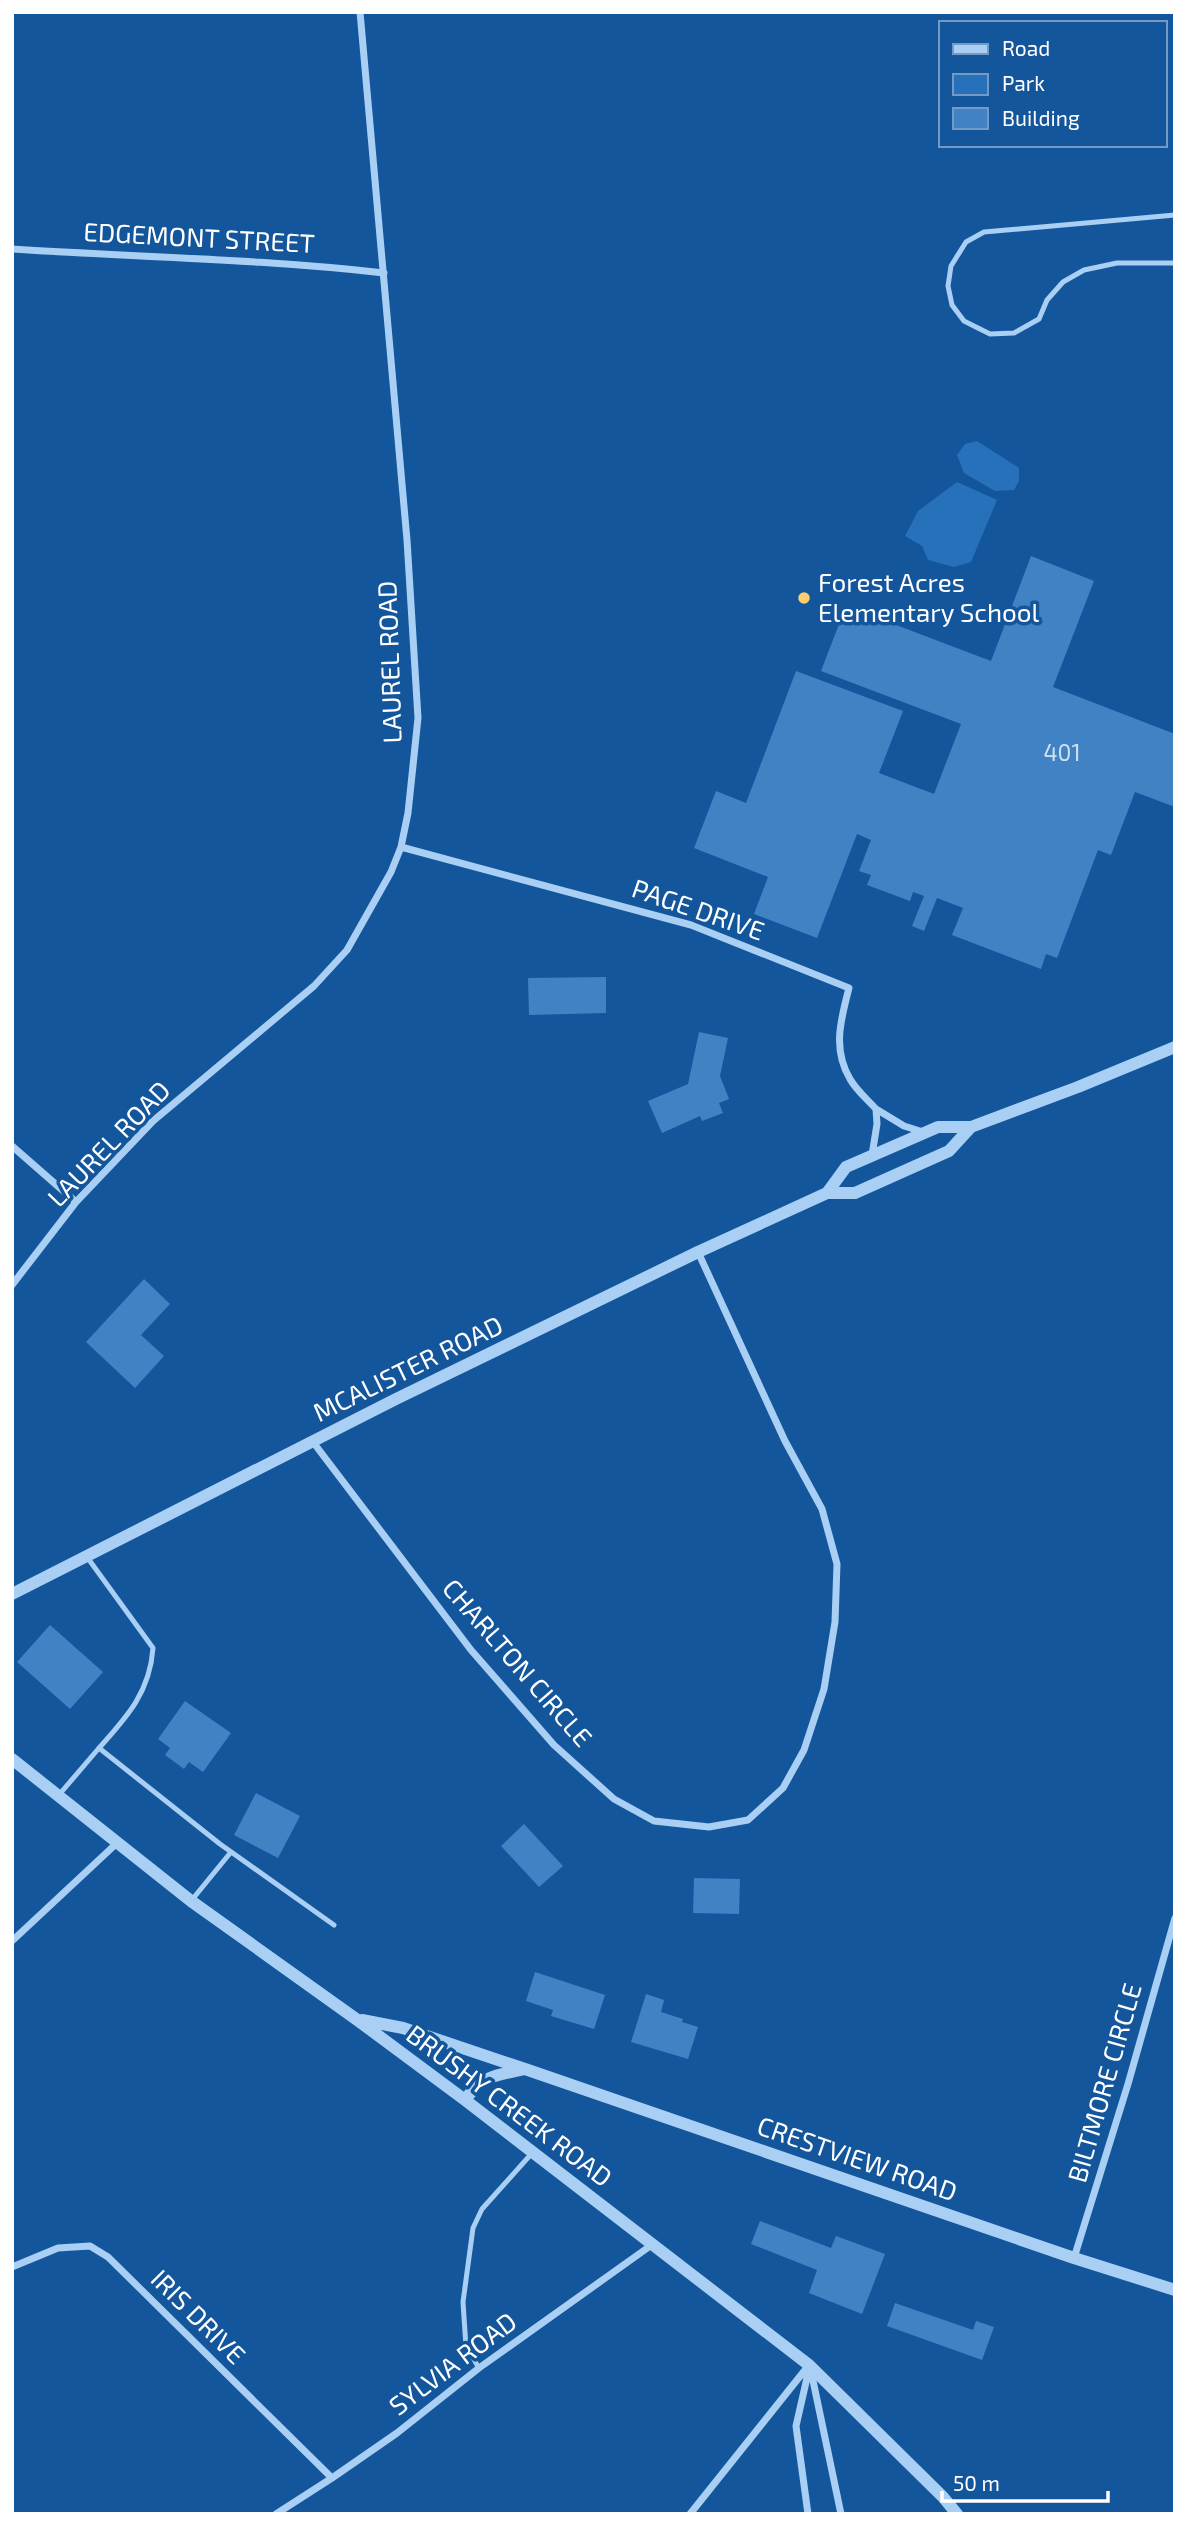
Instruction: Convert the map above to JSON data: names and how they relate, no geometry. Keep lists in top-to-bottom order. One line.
{"streets":{"street":["EDGEMONT STREET","LAUREL ROAD","PAGE DRIVE","MCALISTER ROAD","CHARLTON CIRCLE","BILTMORE CIRCLE","BRUSHY CREEK ROAD","CRESTVIEW ROAD","IRIS DRIVE","SYLVIA ROAD"]},"crossings":[["EDGEMONT STREET","LAUREL ROAD"],["LAUREL ROAD","PAGE DRIVE"],["PAGE DRIVE","MCALISTER ROAD"],["MCALISTER ROAD","CHARLTON CIRCLE"],["BILTMORE CIRCLE","CRESTVIEW ROAD"],["BRUSHY CREEK ROAD","CRESTVIEW ROAD"],["BRUSHY CREEK ROAD","SYLVIA ROAD"],["IRIS DRIVE","SYLVIA ROAD"]],"places":["Forest Acres Elementary School"],"house_numbers":["401"],"legend":["Road","Park","Building"],"scale_bar":"50 m"}
